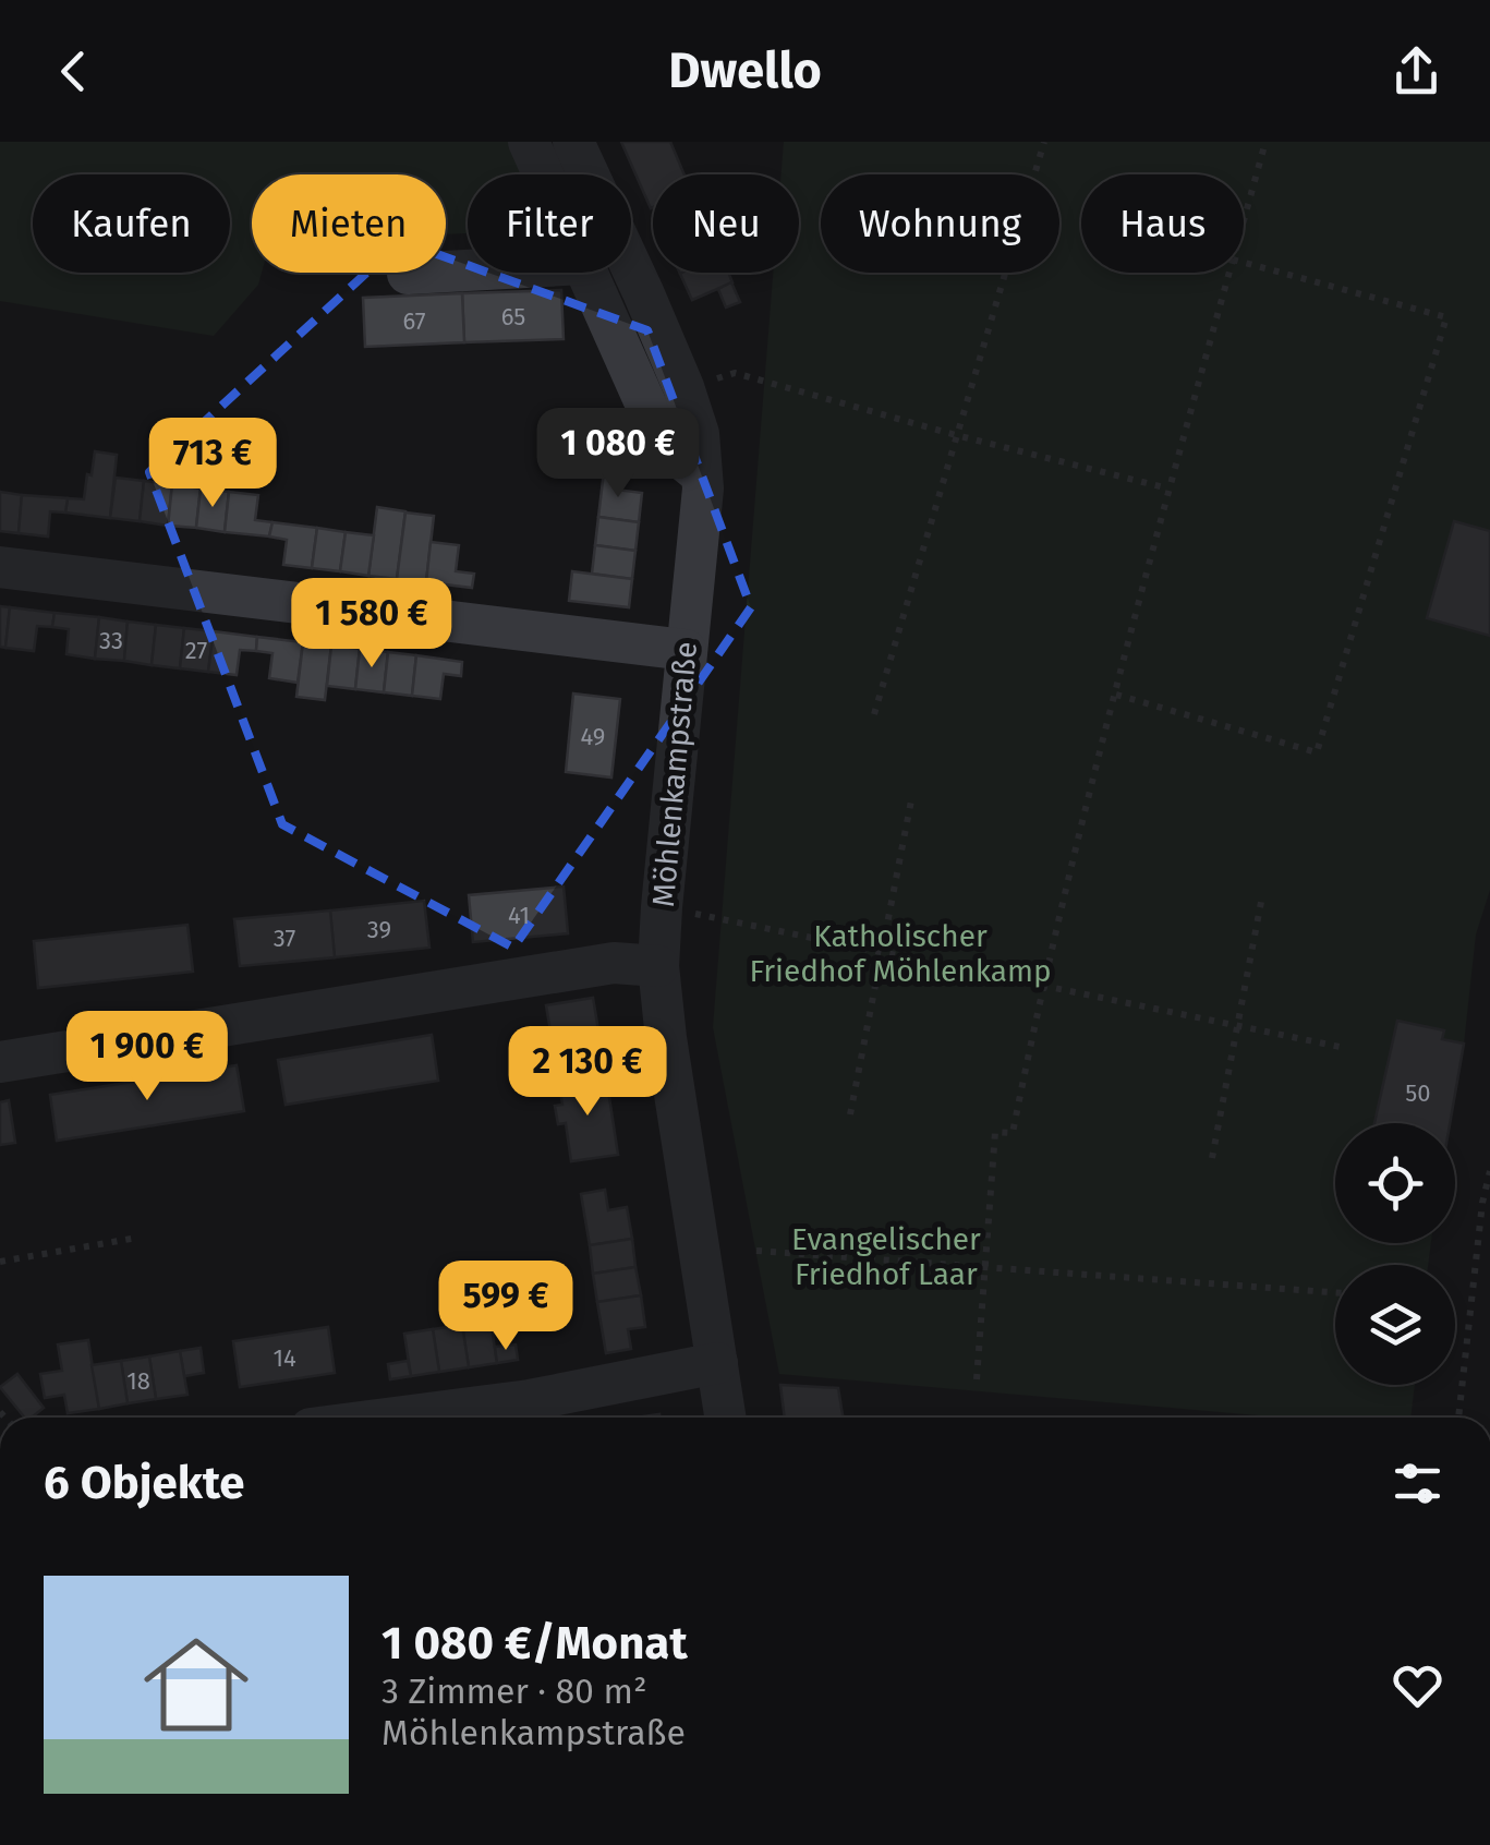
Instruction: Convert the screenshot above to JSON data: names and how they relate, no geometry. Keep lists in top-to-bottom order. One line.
{"streets":{"street":["Möhlenkampstraße"]},"parks":["Katholischer Friedhof Möhlenkamp","Evangelischer Friedhof Laar"],"house_numbers":["65","67","33","27","49","41","39","37","50","14","18"],"page":{"header":"Dwello","chip":["Kaufen","Mieten","Filter","Neu","Wohnung","Haus"],"price":["1 080 €","713 €","1 580 €","1 900 €","2 130 €","599 €"],"heading":"6 Objekte","list":[{"name":"1 080 €/Monat","note":"3 Zimmer · 80 m² · Möhlenkampstraße"}]}}
